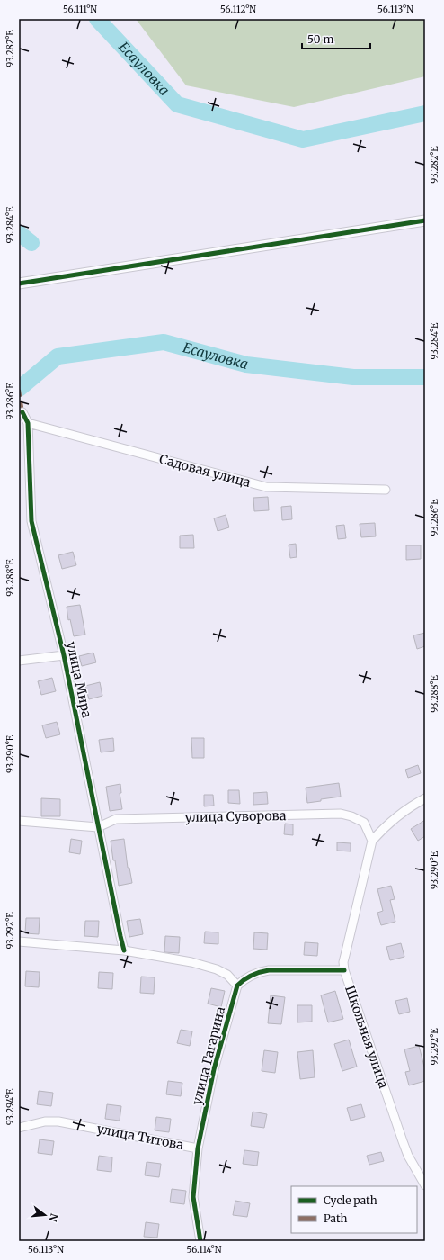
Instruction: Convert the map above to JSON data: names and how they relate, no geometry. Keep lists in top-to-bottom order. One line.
{"streets":{"street":["Садовая улица","улица Мира","улица Суворова","Школьная улица","улица Гагарина","улица Титова"]},"crossings":[["Садовая улица","улица Мира"],["улица Мира","улица Суворова"],["улица Суворова","Школьная улица"],["улица Гагарина","улица Титова"]],"water":["Есауловка"],"legend":["Cycle path","Path"],"scale_bar":"50 m","north":"right","coordinates":["56.111°N","56.112°N","56.113°N","93.282°E","93.284°E","93.286°E","93.288°E","93.290°E","93.292°E","93.294°E","56.114°N"]}
